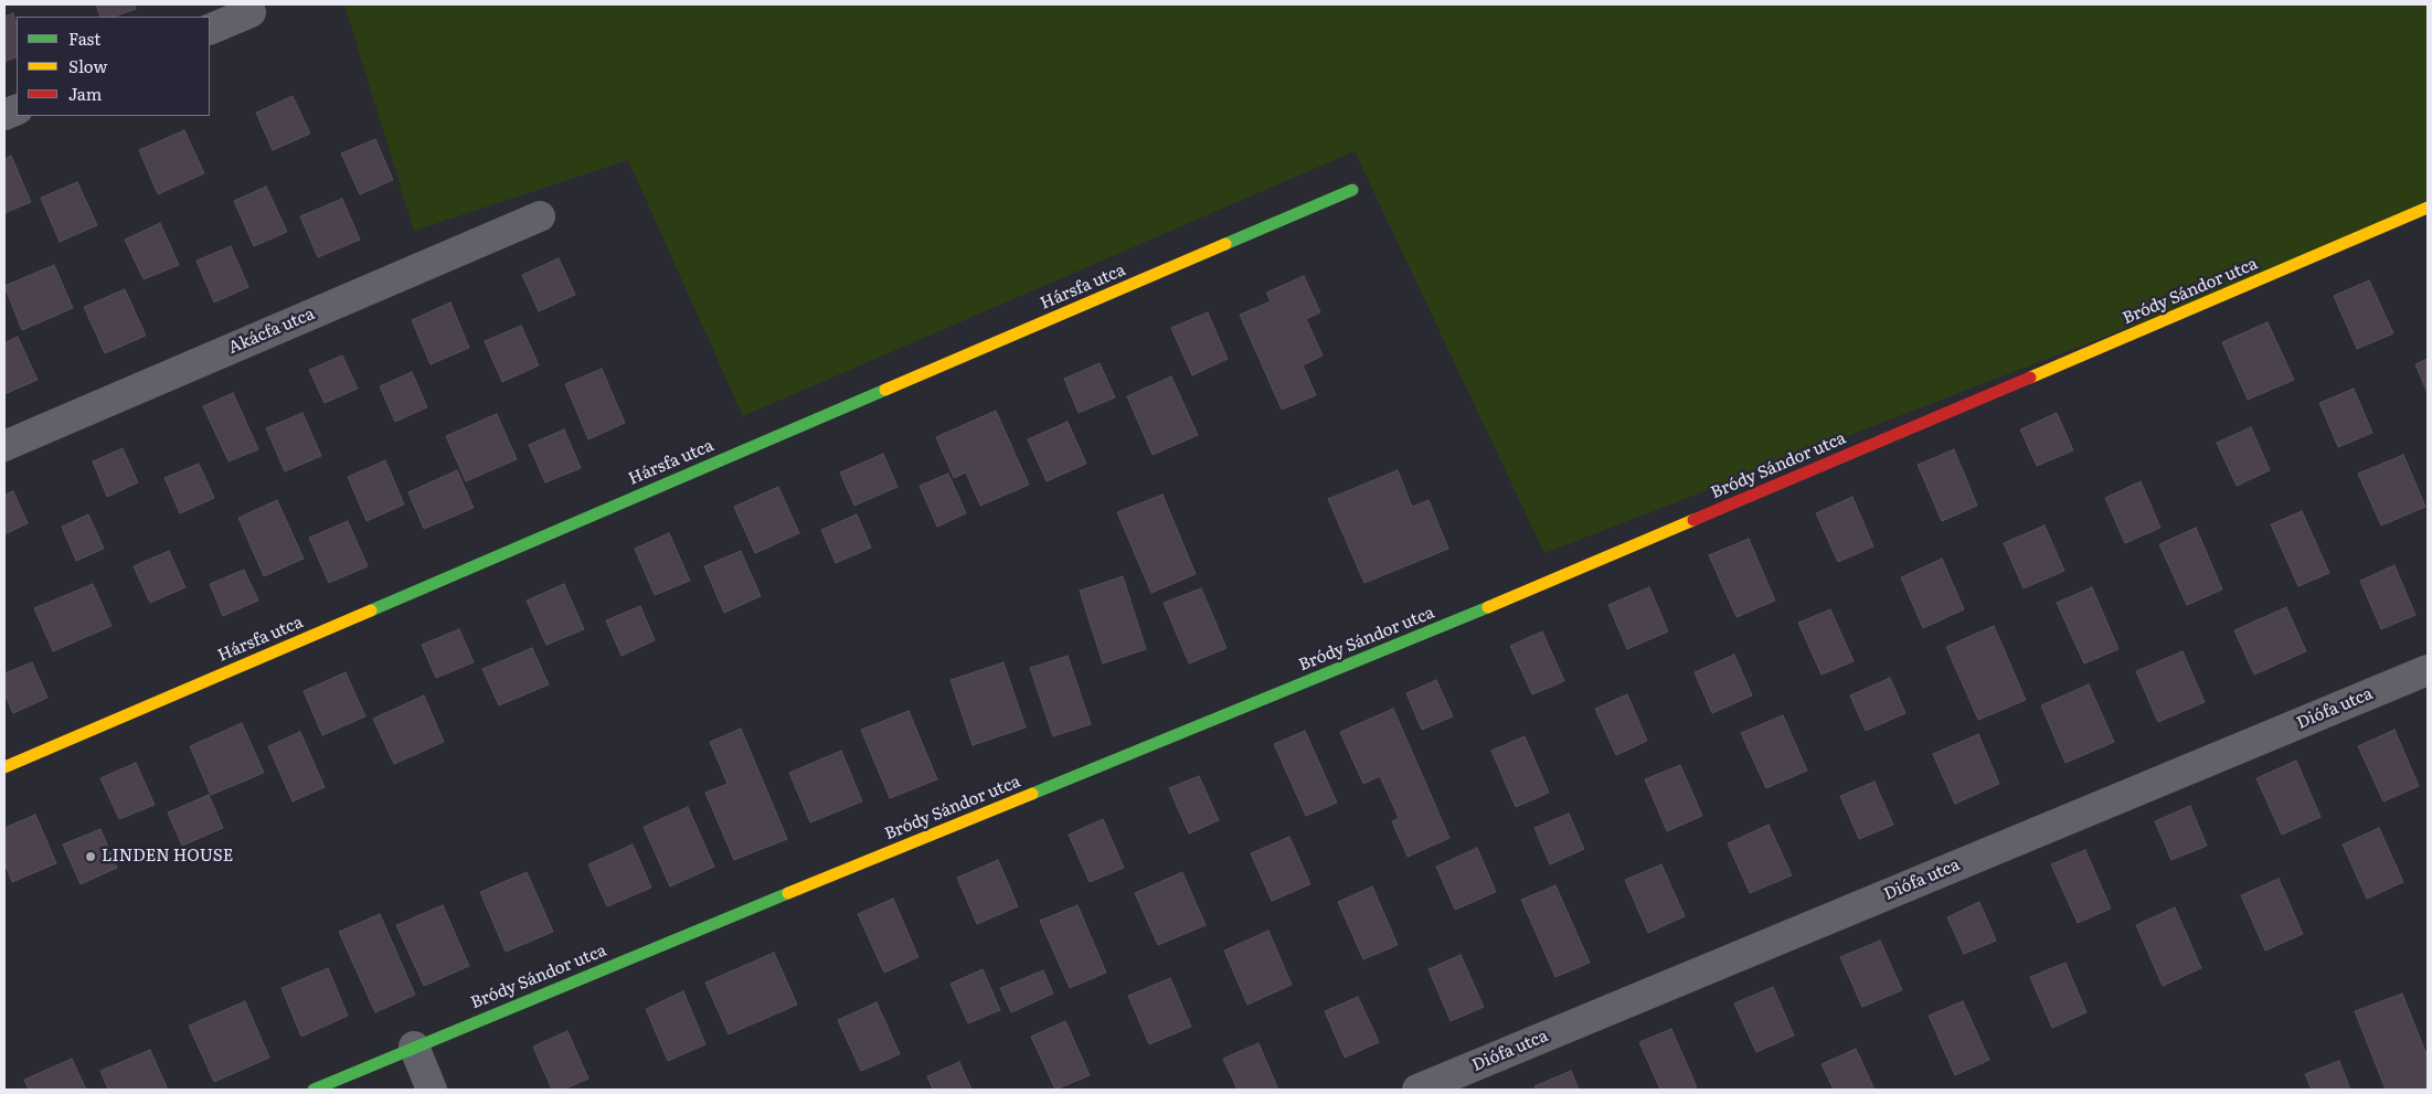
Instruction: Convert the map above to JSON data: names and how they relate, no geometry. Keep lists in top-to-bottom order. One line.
{"streets":{"street":["Hársfa utca","Bródy Sándor utca","Akácfa utca","Diófa utca"]},"places":["LINDEN HOUSE"],"legend":["Fast","Slow","Jam"]}
